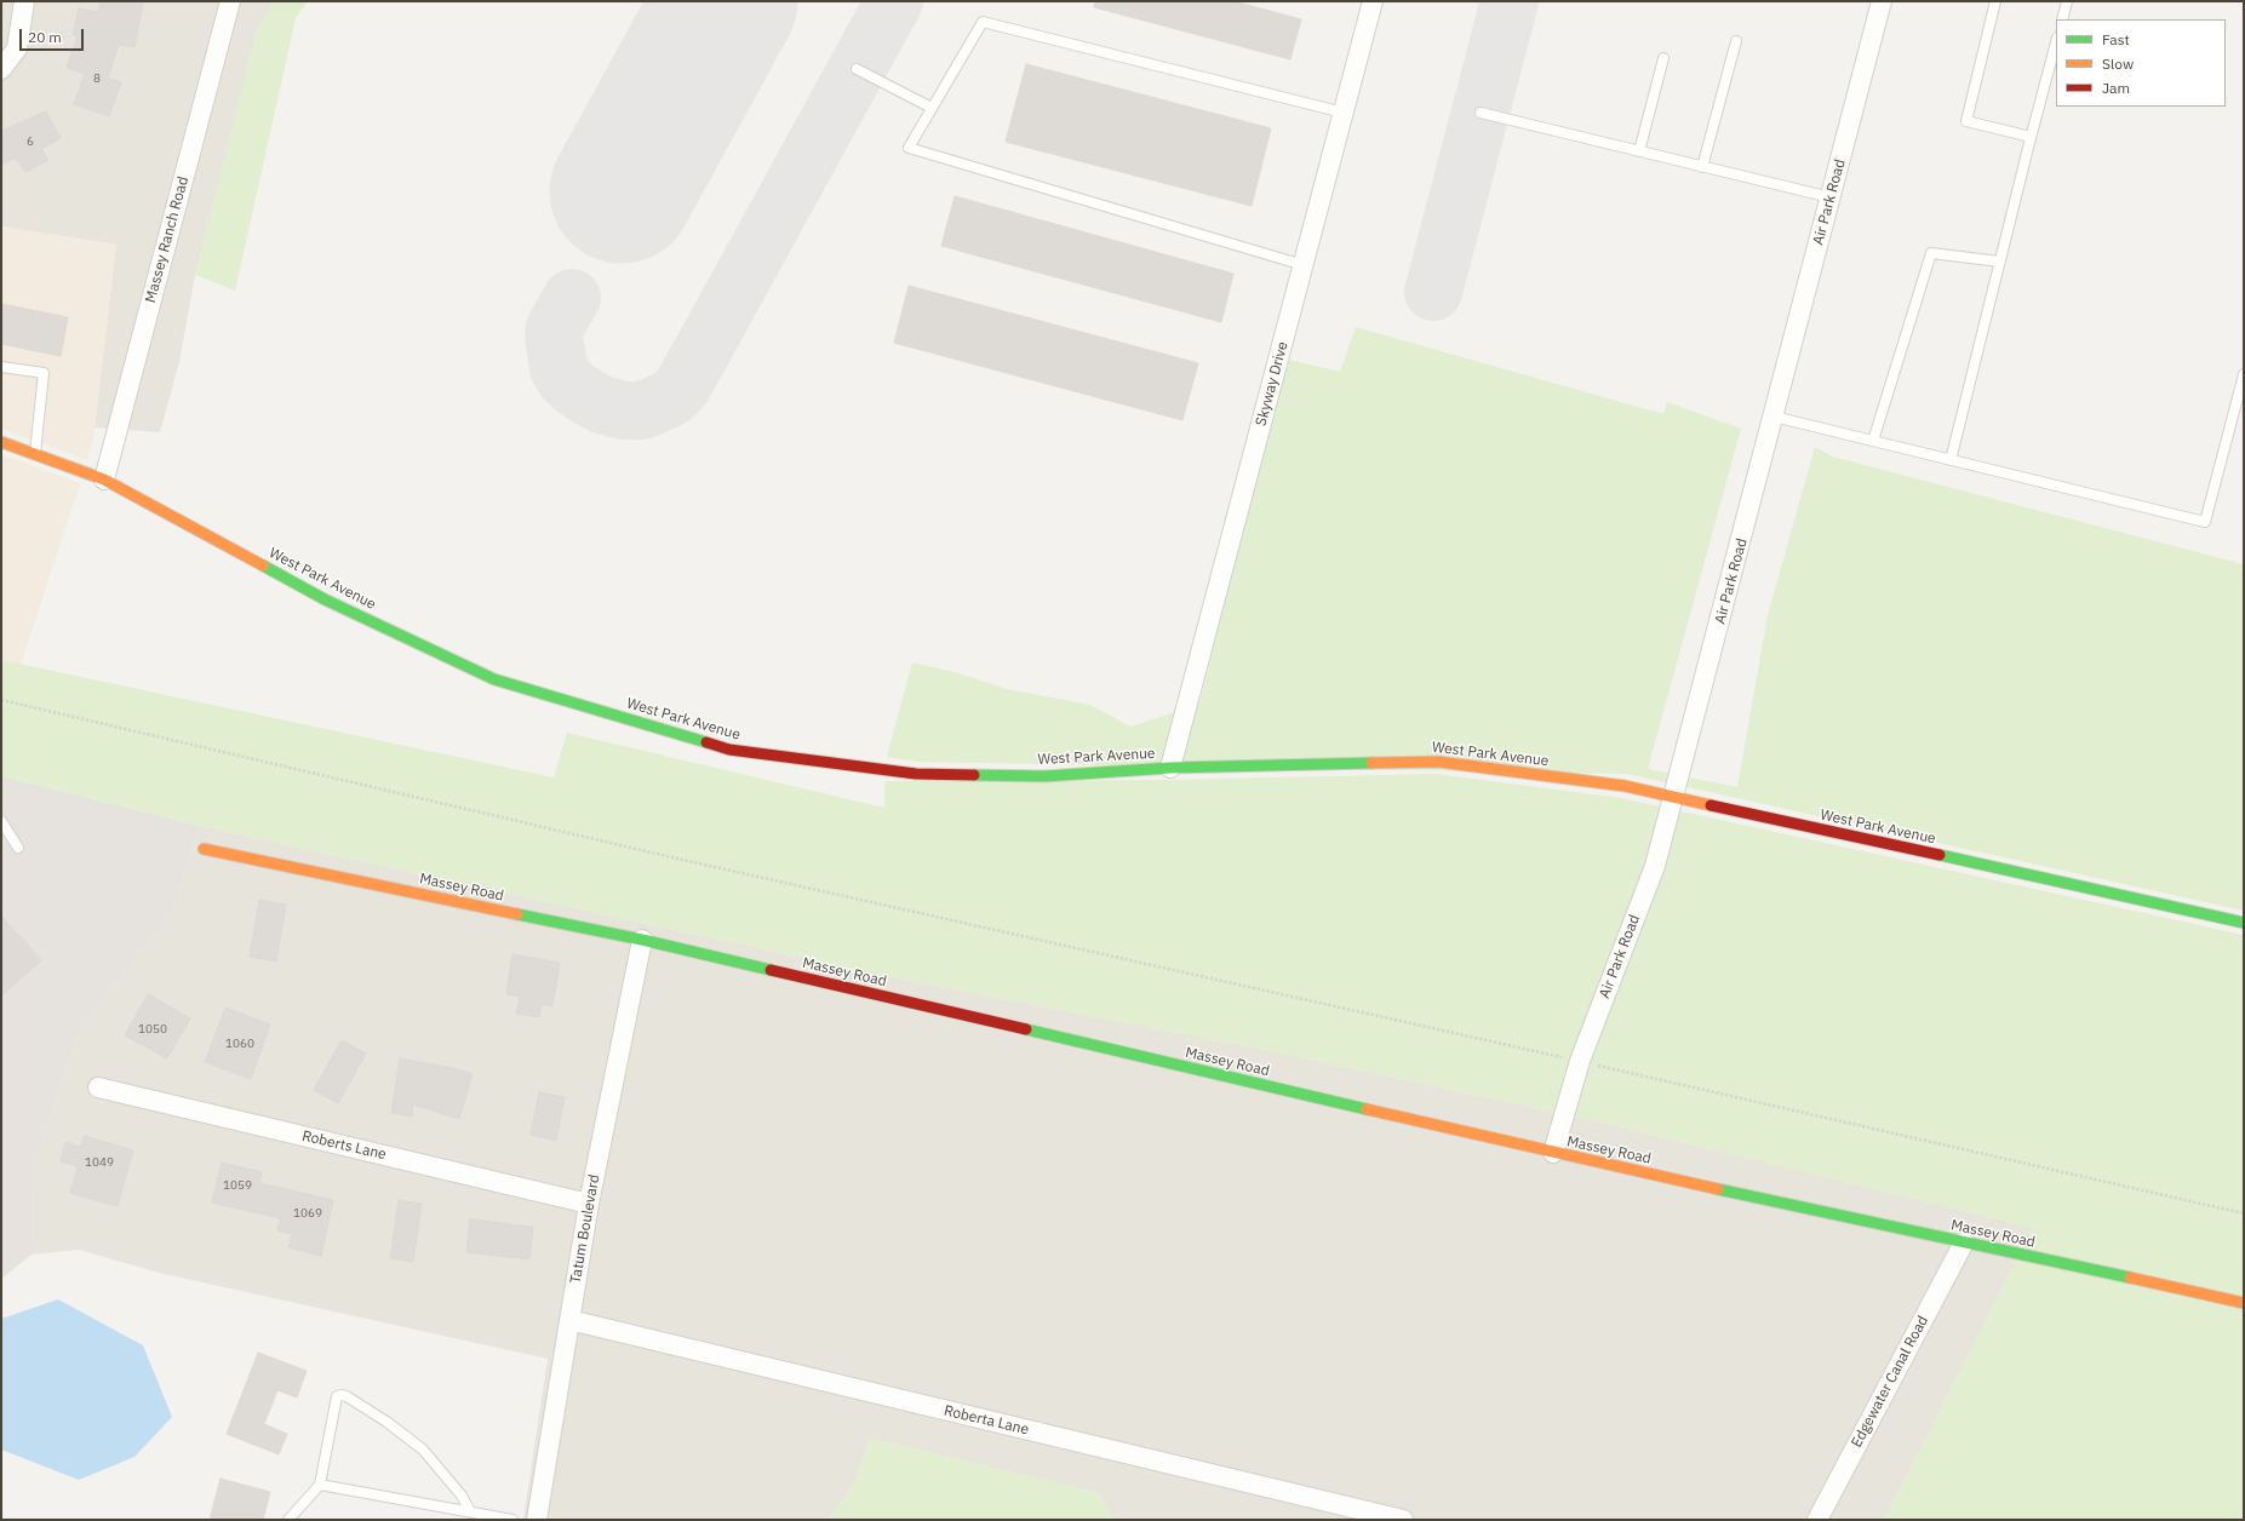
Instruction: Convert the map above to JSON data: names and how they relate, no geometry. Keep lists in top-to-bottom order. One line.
{"streets":{"street":["Air Park Road","Massey Ranch Road","Skyway Drive","West Park Avenue","Massey Road","Roberts Lane","Tatum Boulevard","Edgewater Canal Road","Roberta Lane"]},"crossings":[["Air Park Road","West Park Avenue"],["Air Park Road","Massey Road"],["Massey Ranch Road","West Park Avenue"],["Skyway Drive","West Park Avenue"],["Massey Road","Tatum Boulevard"],["Massey Road","Edgewater Canal Road"],["Roberts Lane","Tatum Boulevard"],["Tatum Boulevard","Roberta Lane"]],"house_numbers":["8","6","1050","1060","1049","1059","1069"],"legend":["Fast","Slow","Jam"],"scale_bar":"20 m"}
